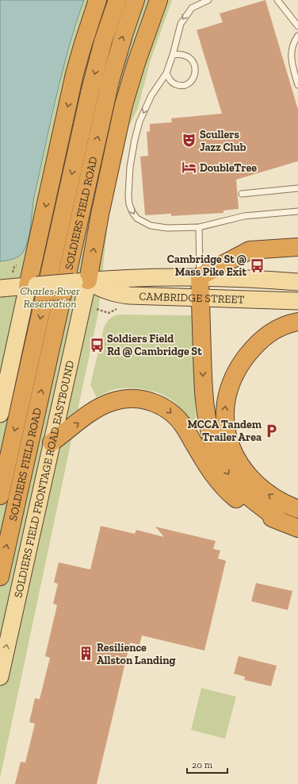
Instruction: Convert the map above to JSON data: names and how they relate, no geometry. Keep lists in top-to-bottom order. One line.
{"streets":{"highway":["SOLDIERS FIELD ROAD"],"main road":["CAMBRIDGE STREET","SOLDIERS FIELD FRONTAGE ROAD EASTBOUND"]},"crossings":[["CAMBRIDGE STREET","SOLDIERS FIELD FRONTAGE ROAD EASTBOUND"]],"one_way":["SOLDIERS FIELD FRONTAGE ROAD EASTBOUND"],"parks":["Charles River Reservation"],"places":{"theatre":["Scullers Jazz Club"],"hotel":["DoubleTree"],"bus stop":["Cambridge St @ Mass Pike Exit","Soldiers Field Rd @ Cambridge St"],"parking":["MCCA Tandem Trailer Area"],"building":["Resilience Allston Landing"]},"scale_bar":"20 m"}
